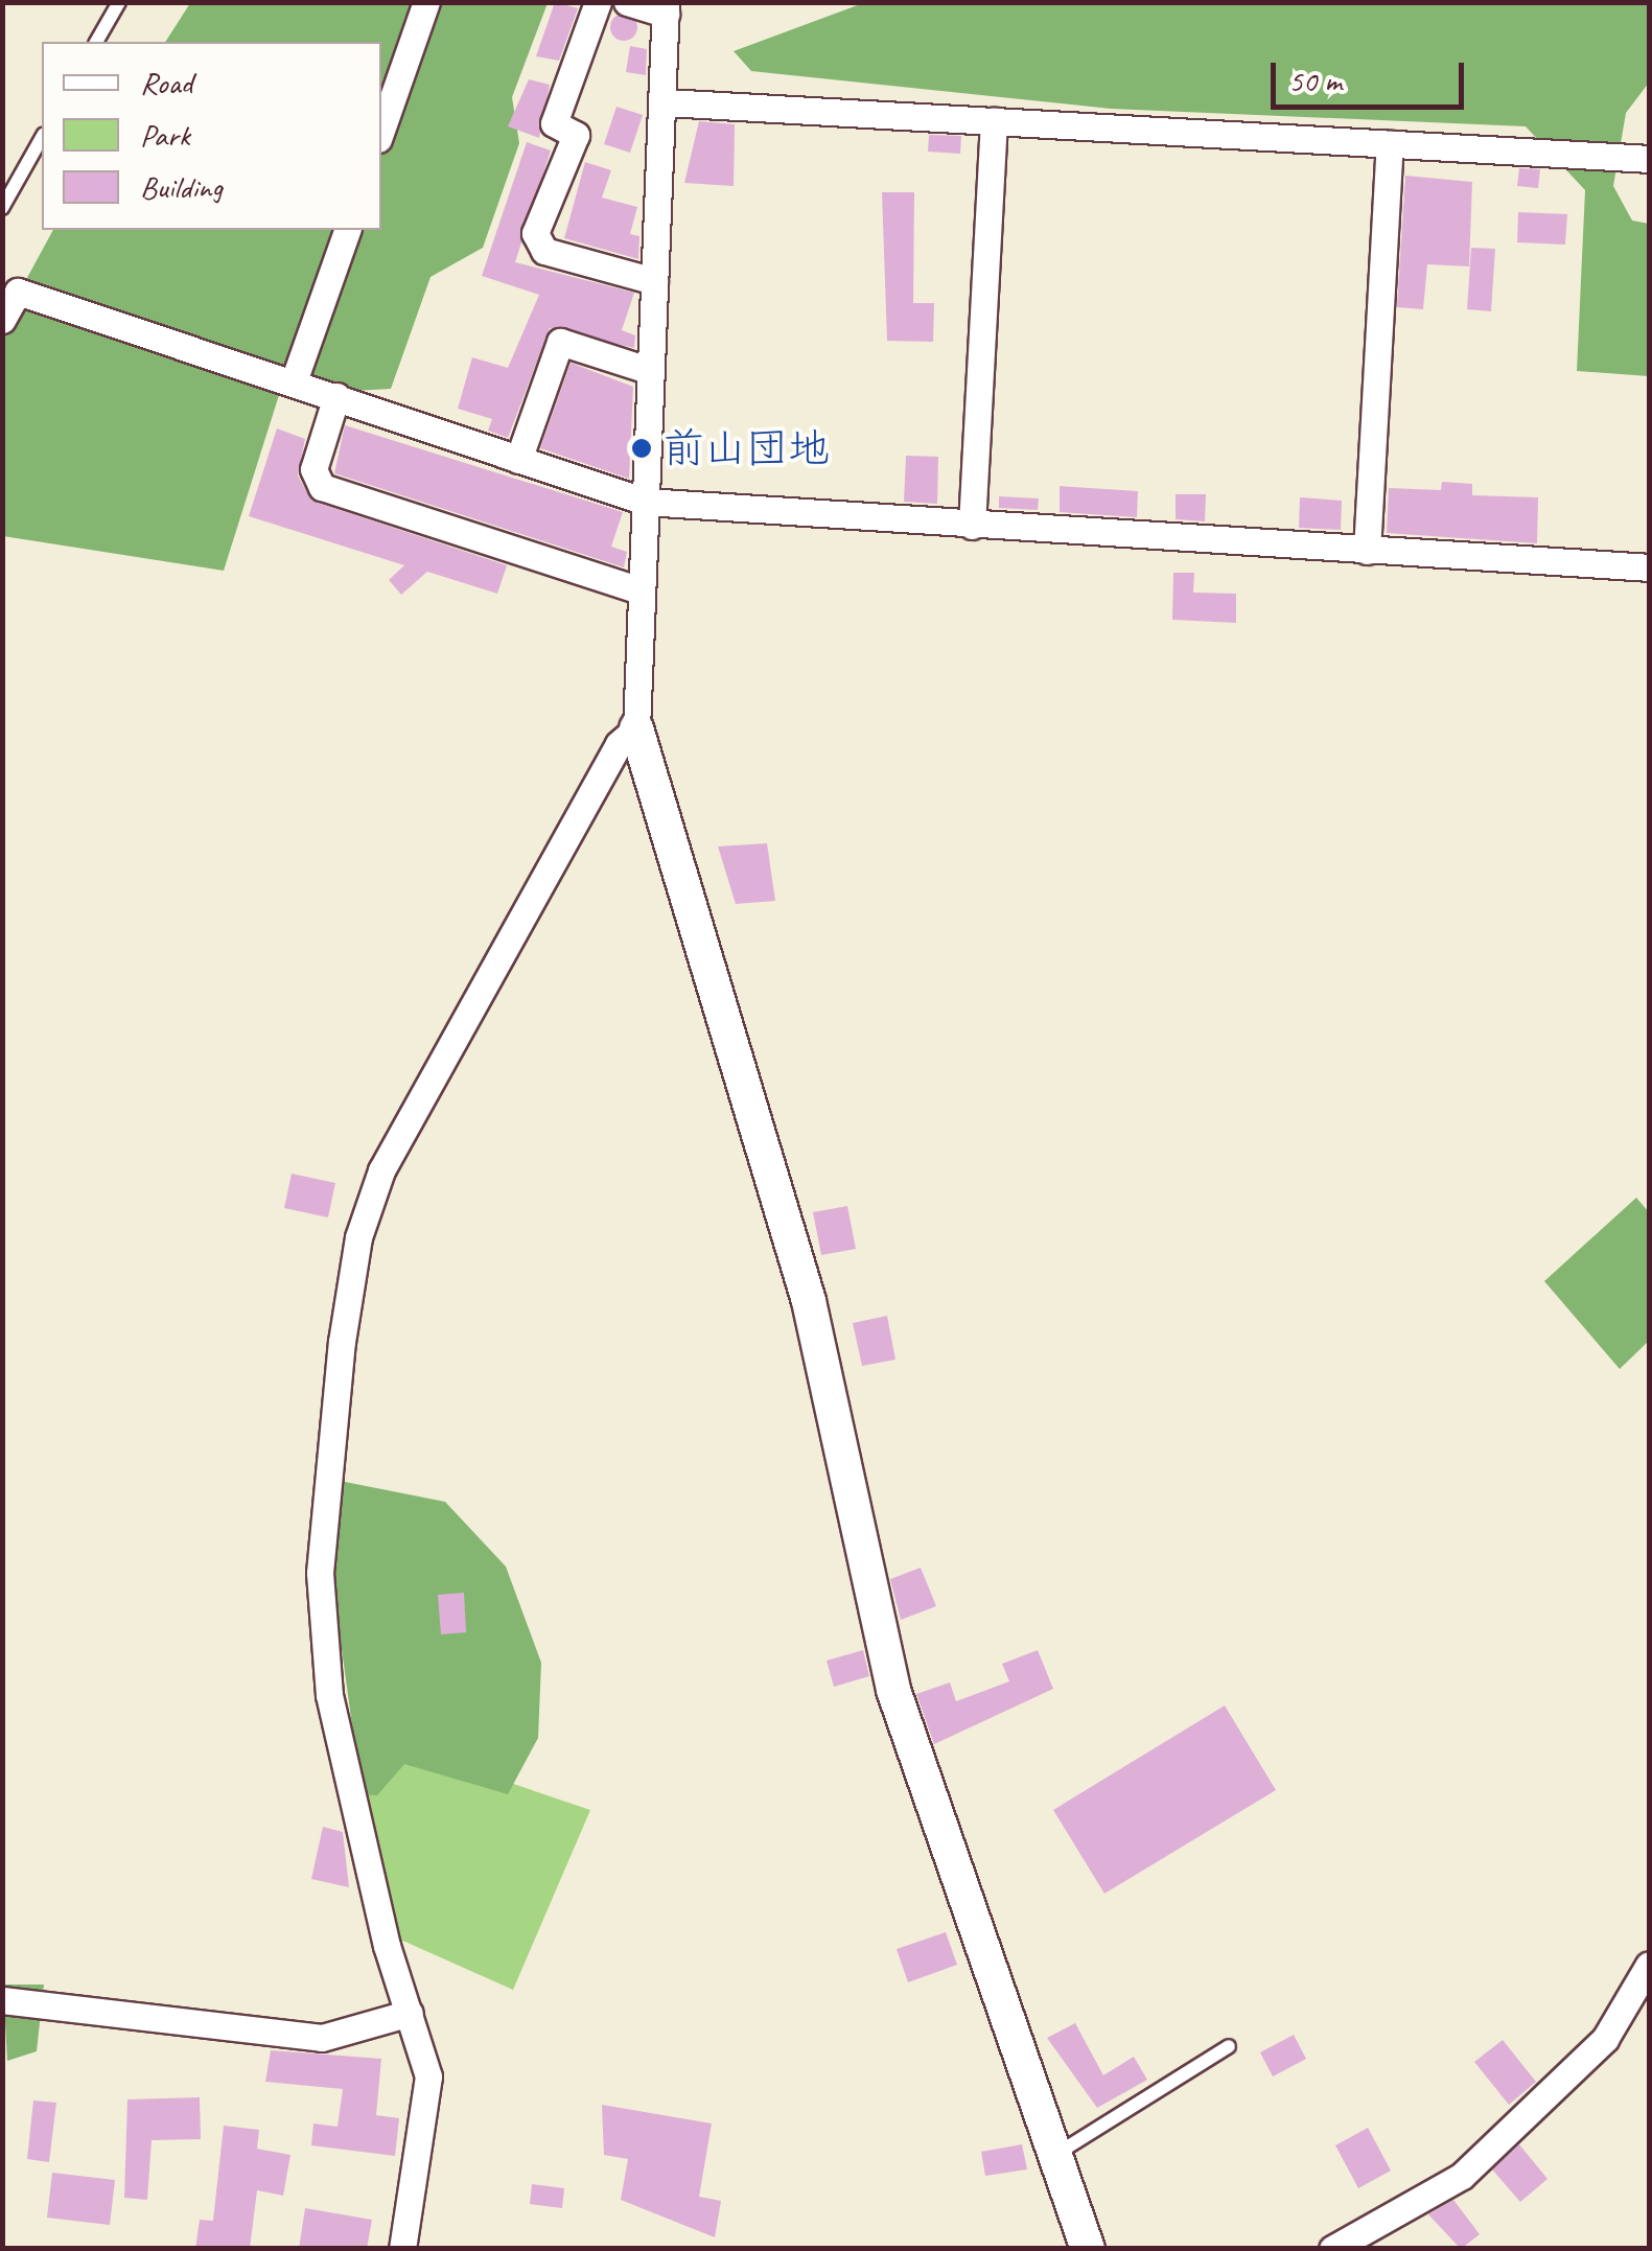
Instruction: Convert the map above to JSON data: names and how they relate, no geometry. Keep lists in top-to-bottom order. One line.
{"places":["前山団地"],"legend":["Road","Park","Building"],"scale_bar":"50 m"}
